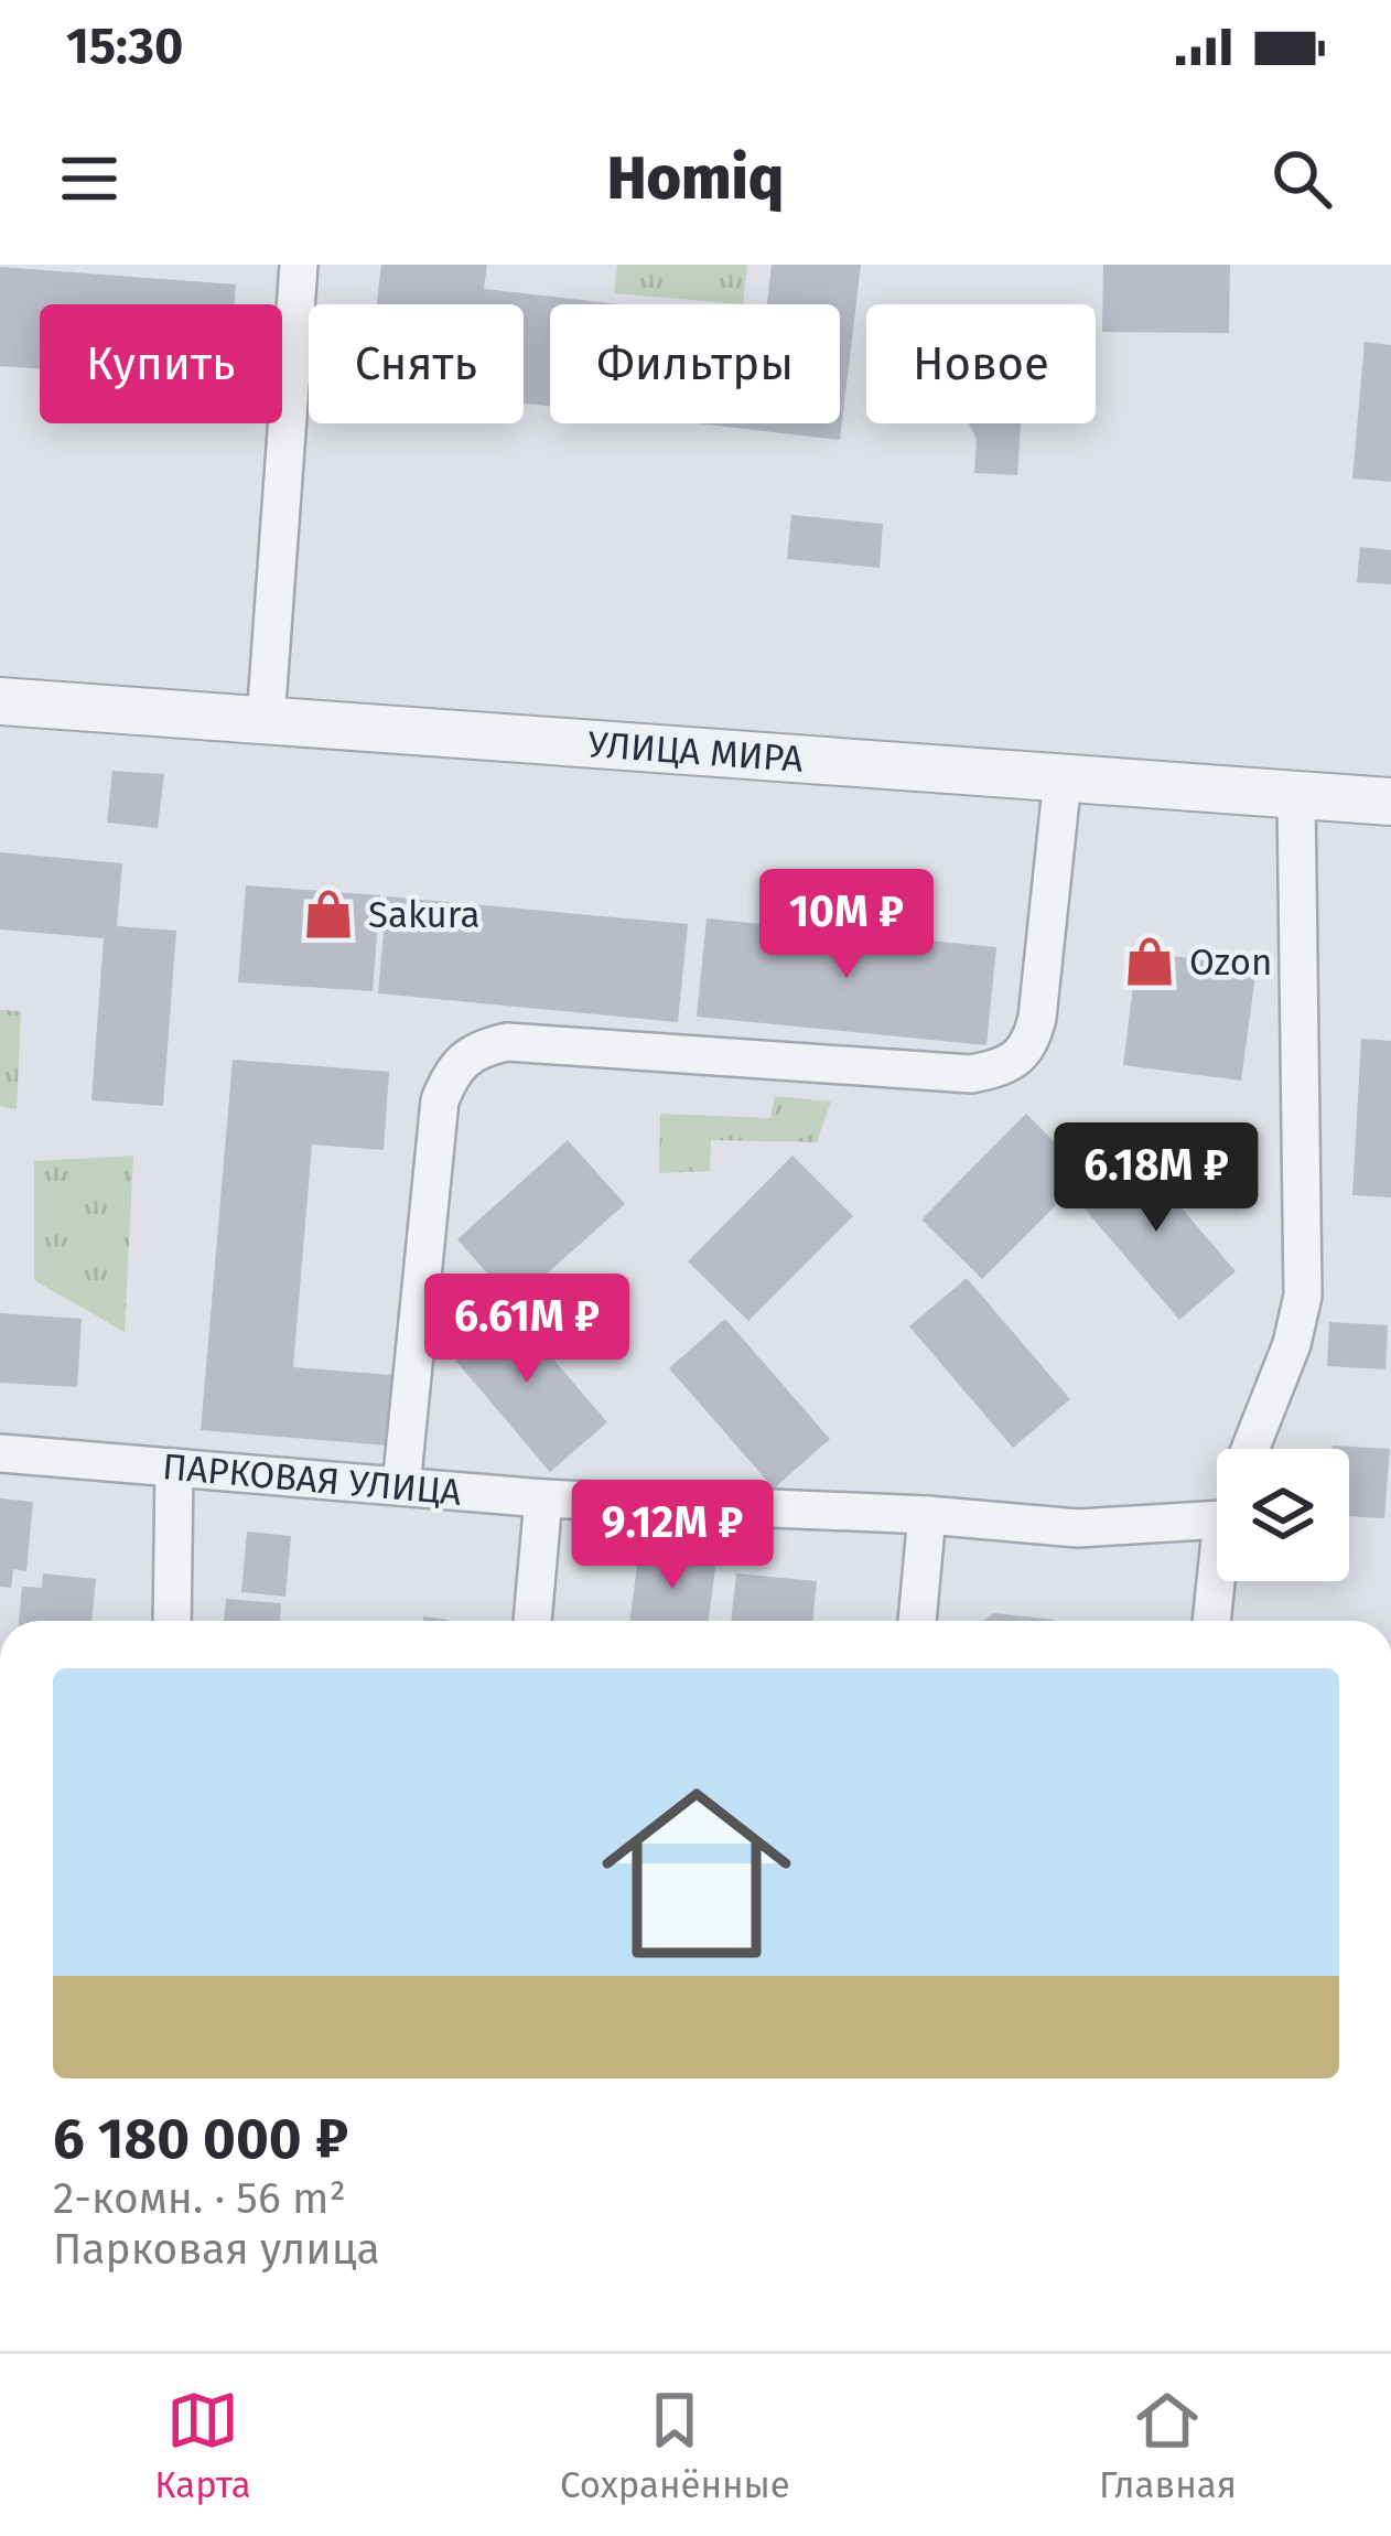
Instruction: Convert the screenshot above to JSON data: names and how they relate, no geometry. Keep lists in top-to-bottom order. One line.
{"streets":{"street":["УЛИЦА МИРА","ПАРКОВАЯ УЛИЦА"]},"places":{"shop":["Sakura","Ozon"]},"page":{"status":"15:30","header":"Homiq","chip":["Купить","Снять","Фильтры","Новое"],"price":["10M ₽","6.18M ₽","6.61M ₽","9.12M ₽"],"list":[{"name":"6 180 000 ₽","note":"2-комн. · 56 m² · Парковая улица"}],"tabs":["Карта","Сохранённые","Главная"]}}
